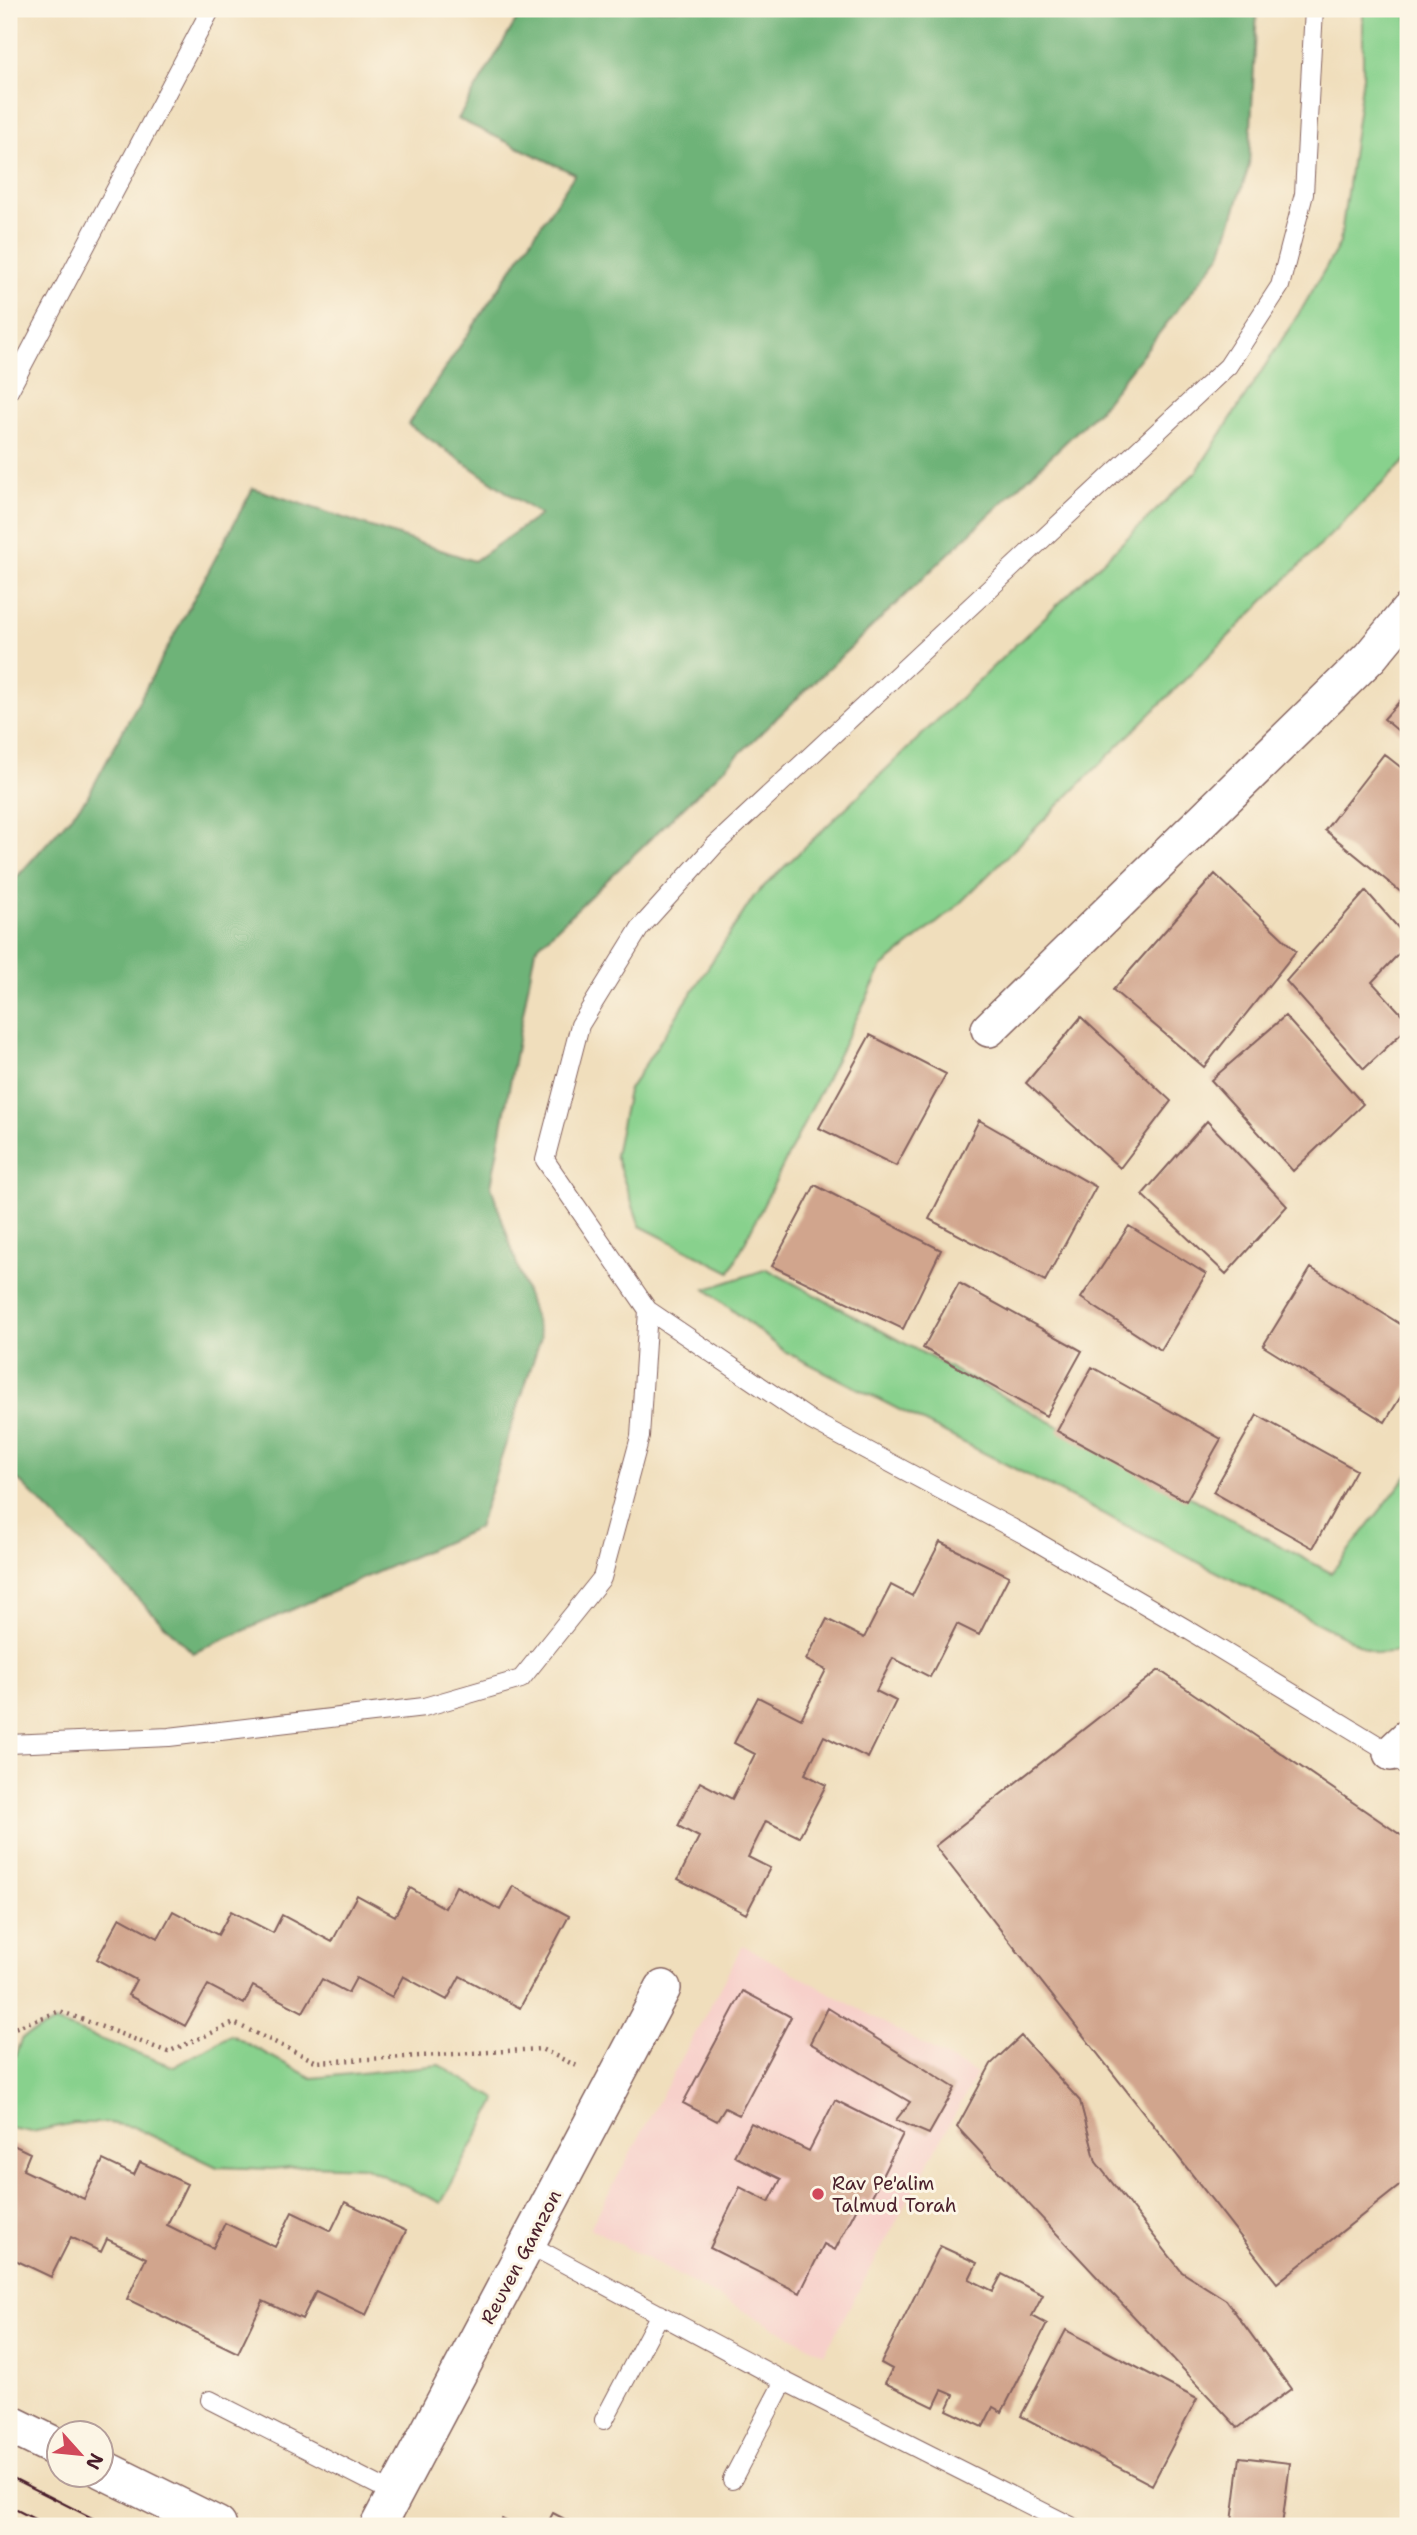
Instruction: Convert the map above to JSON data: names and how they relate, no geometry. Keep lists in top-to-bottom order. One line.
{"streets":{"street":["Reuven Gamzon"]},"places":["Rav Pe'alim Talmud Torah"],"north":"bottom right"}
